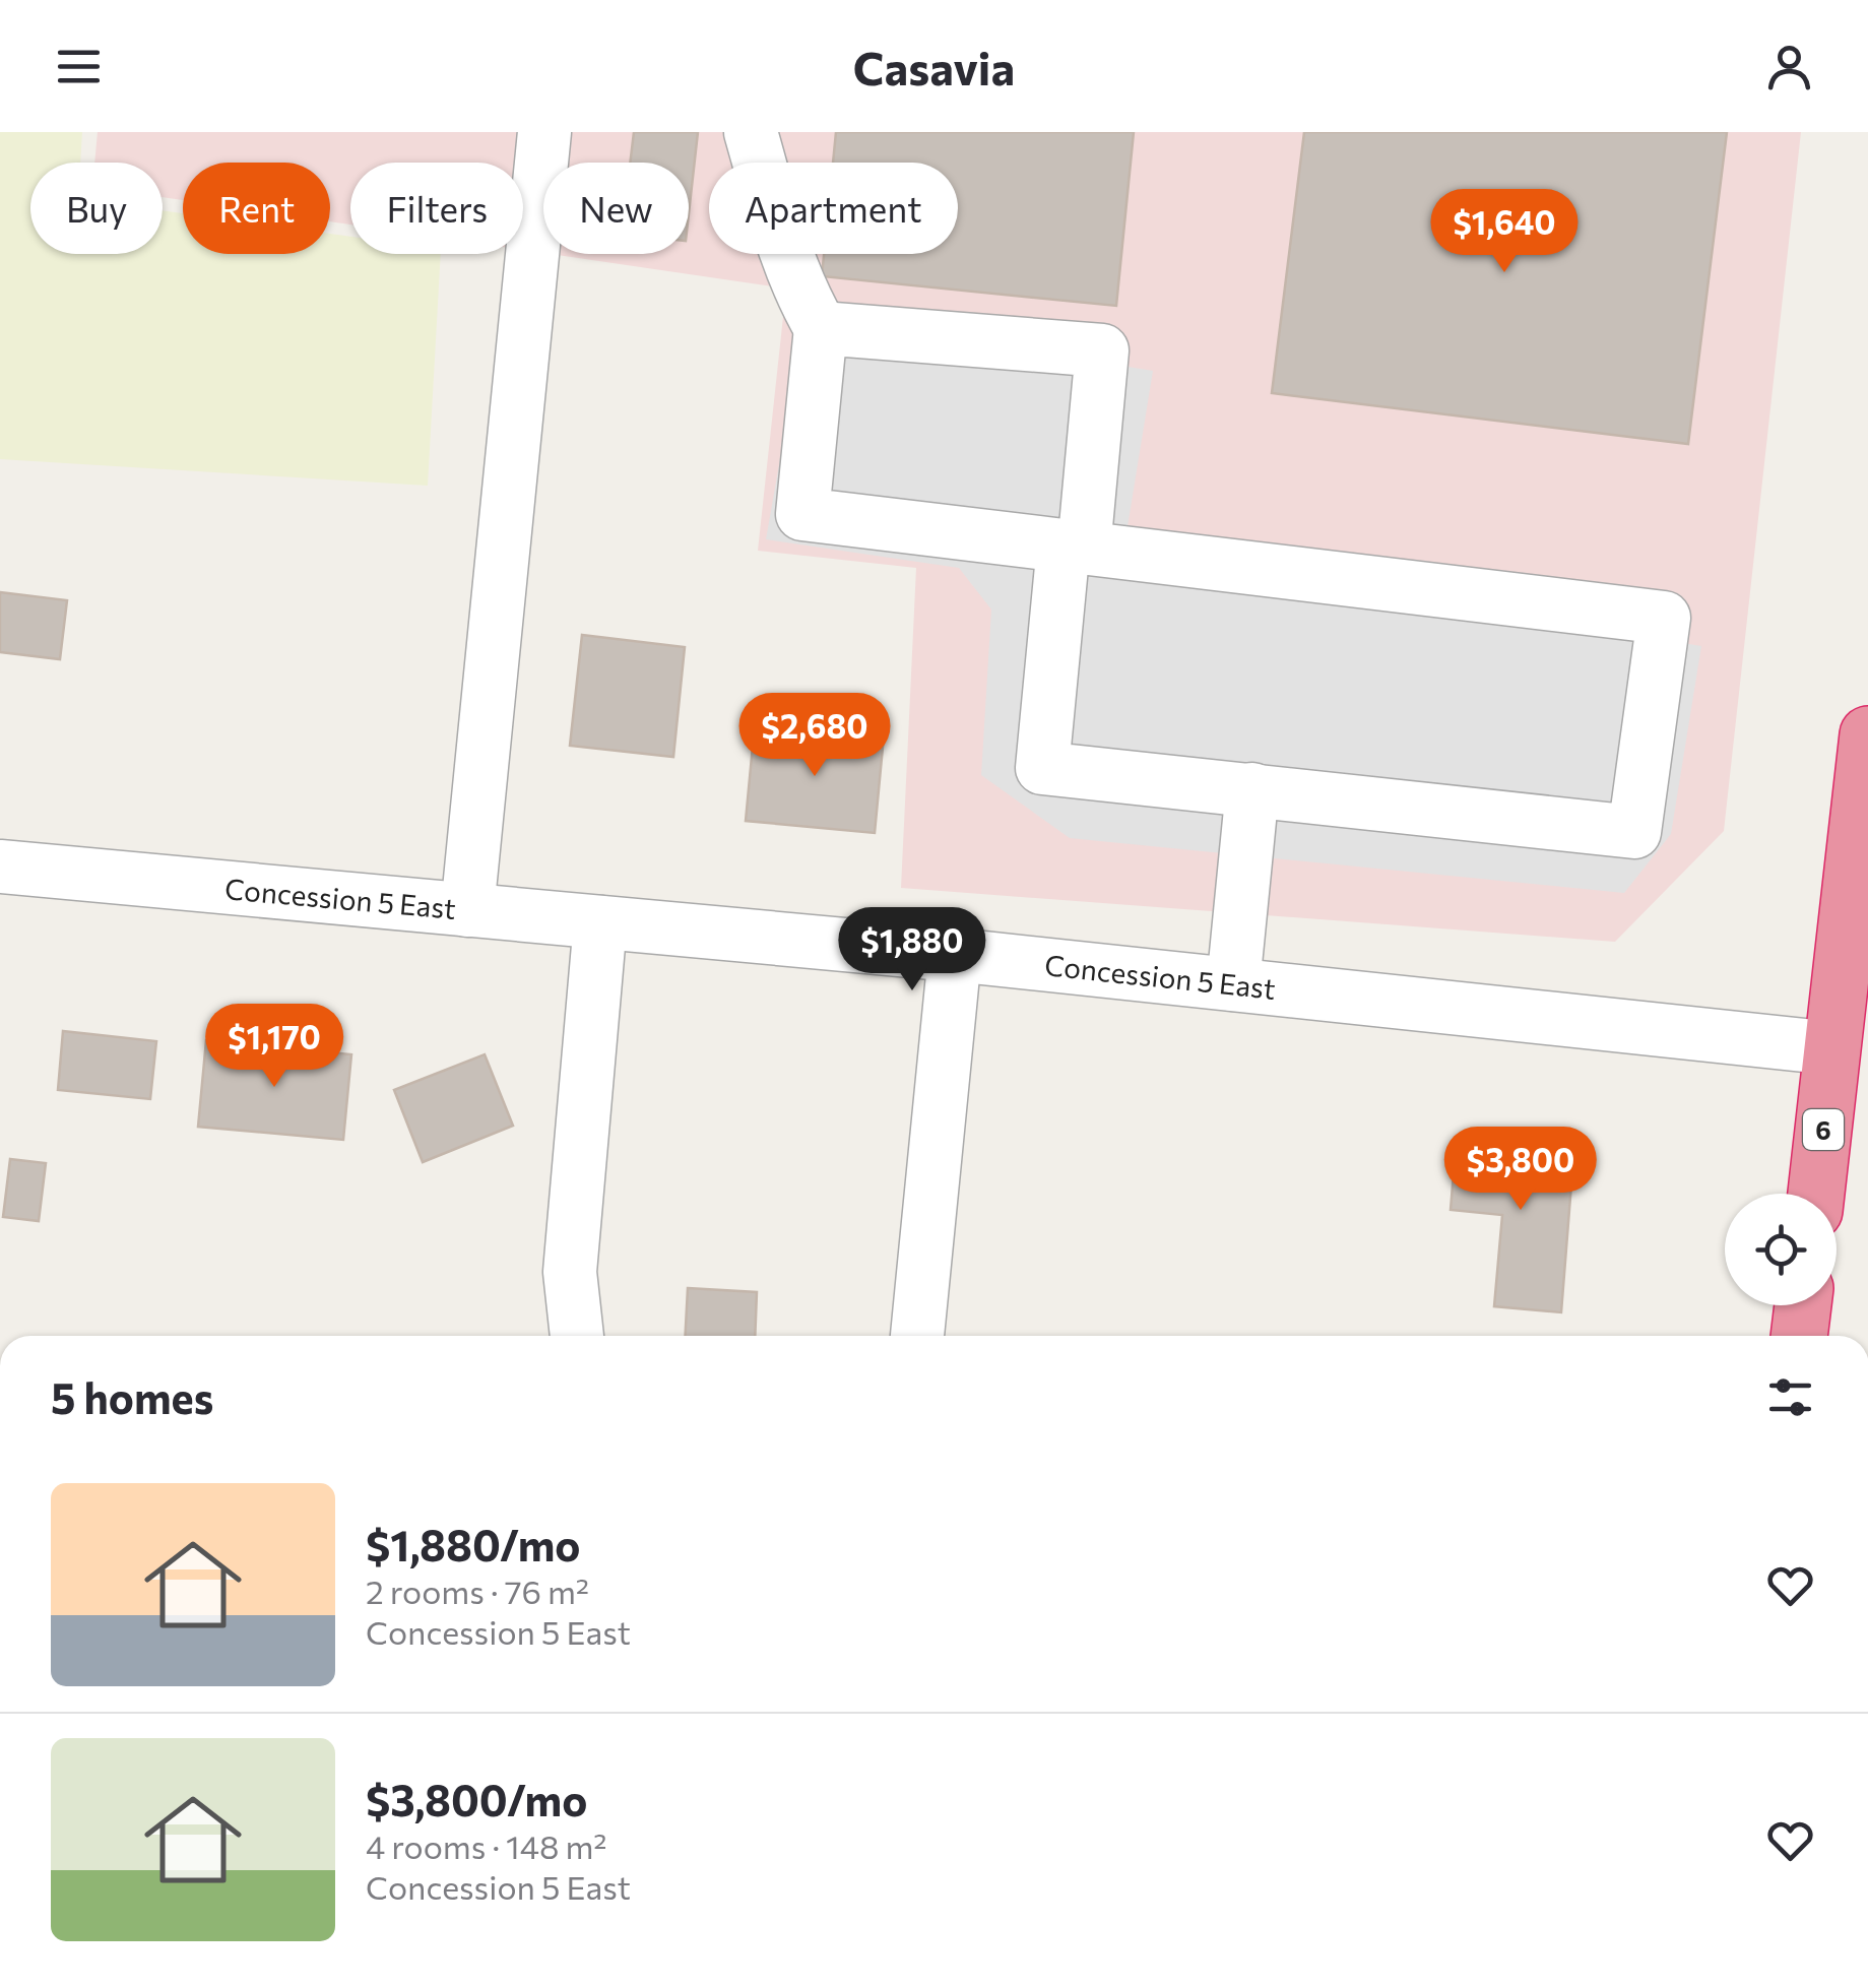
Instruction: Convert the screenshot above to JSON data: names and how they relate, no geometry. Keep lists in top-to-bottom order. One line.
{"streets":{"highway":["6"],"street":["Concession 5 East"]},"crossings":[["Concession 5 East","6"]],"page":{"header":"Casavia","chip":["Buy","Rent","Filters","New","Apartment"],"price":["$1,640","$2,680","$1,880","$1,170","$3,800"],"heading":"5 homes","list":[{"name":"$1,880/mo","note":"2 rooms · 76 m² · Concession 5 East"},{"name":"$3,800/mo","note":"4 rooms · 148 m² · Concession 5 East"}]}}
